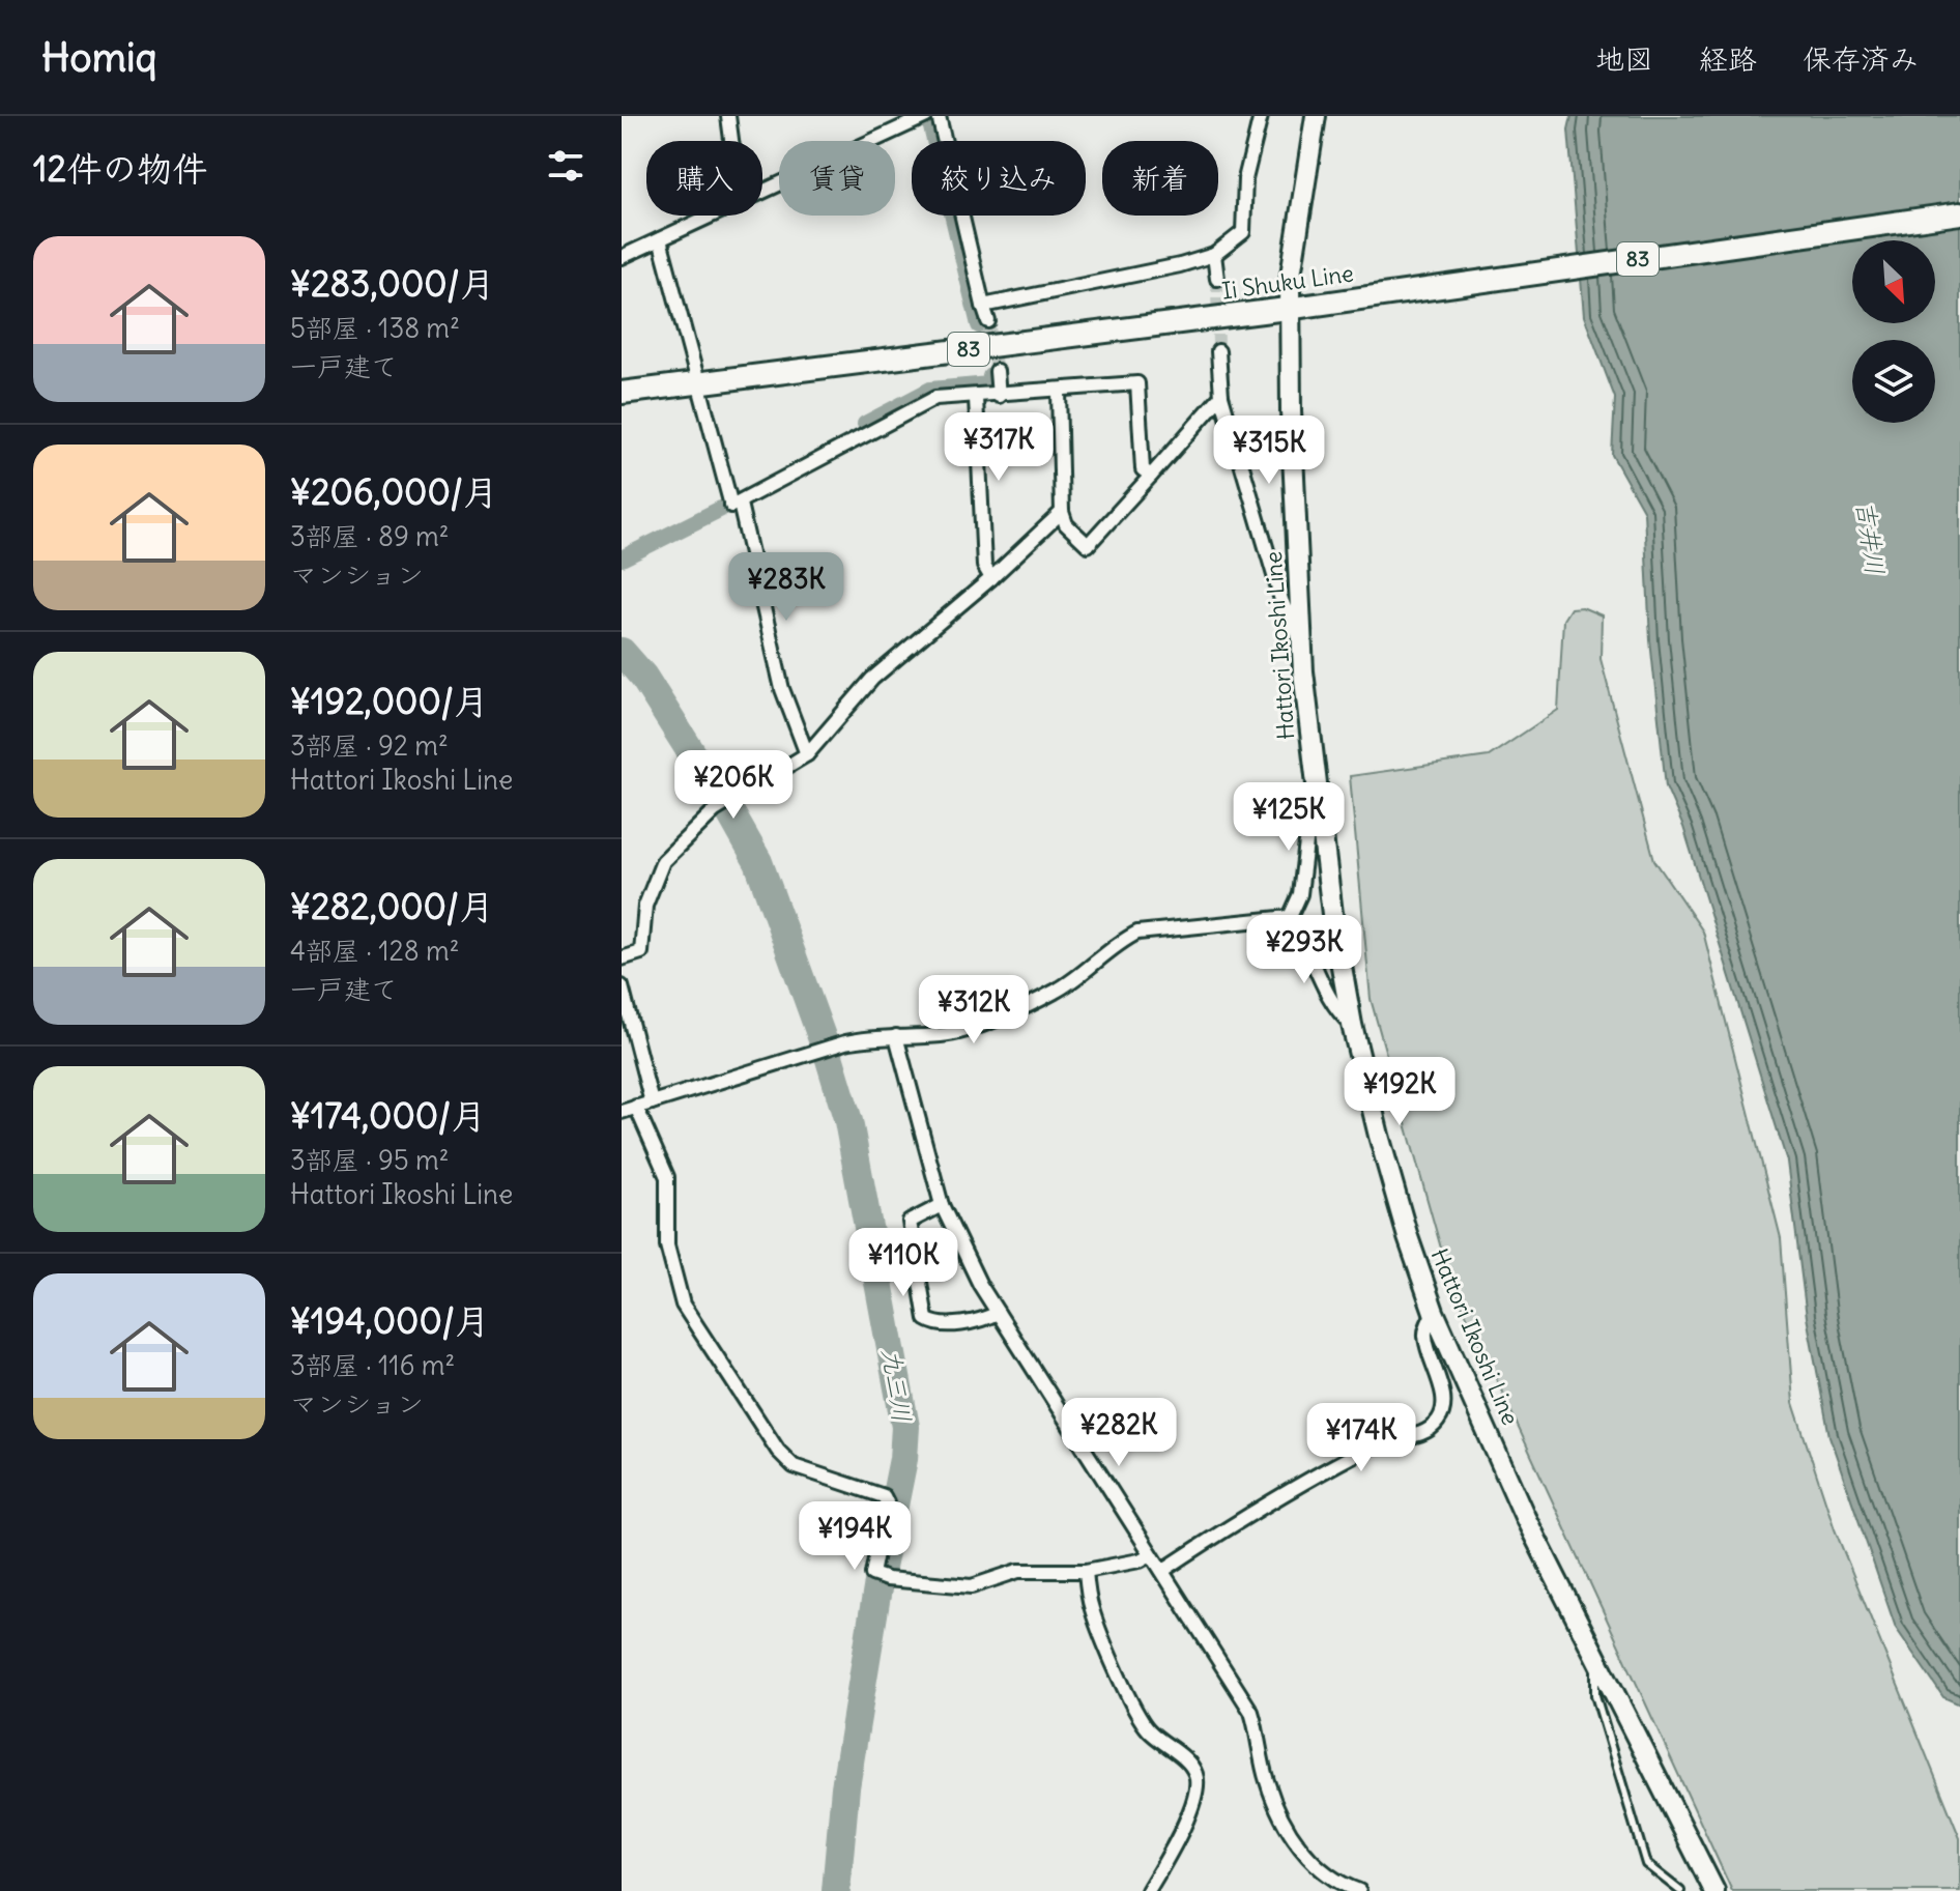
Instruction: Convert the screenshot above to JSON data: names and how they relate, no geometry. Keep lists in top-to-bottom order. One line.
{"streets":{"main road":["83","Ii Shuku Line","Hattori Ikoshi Line"]},"crossings":[["Ii Shuku Line","Hattori Ikoshi Line"]],"water":["吉井川","九三川"],"north":"bottom right","page":{"header":"Homiq","nav":["地図","経路","保存済み"],"heading":"12件の物件","chip":["購入","賃貸","絞り込み","新着"],"list":[{"name":"¥283,000/月","note":"5部屋 · 138 m² · 一戸建て"},{"name":"¥206,000/月","note":"3部屋 · 89 m² · マンション"},{"name":"¥192,000/月","note":"3部屋 · 92 m² · Hattori Ikoshi Line"},{"name":"¥282,000/月","note":"4部屋 · 128 m² · 一戸建て"},{"name":"¥174,000/月","note":"3部屋 · 95 m² · Hattori Ikoshi Line"},{"name":"¥194,000/月","note":"3部屋 · 116 m² · マンション"}],"price":["¥317K","¥315K","¥283K","¥206K","¥125K","¥293K","¥312K","¥192K","¥110K","¥282K","¥174K","¥194K"]}}
